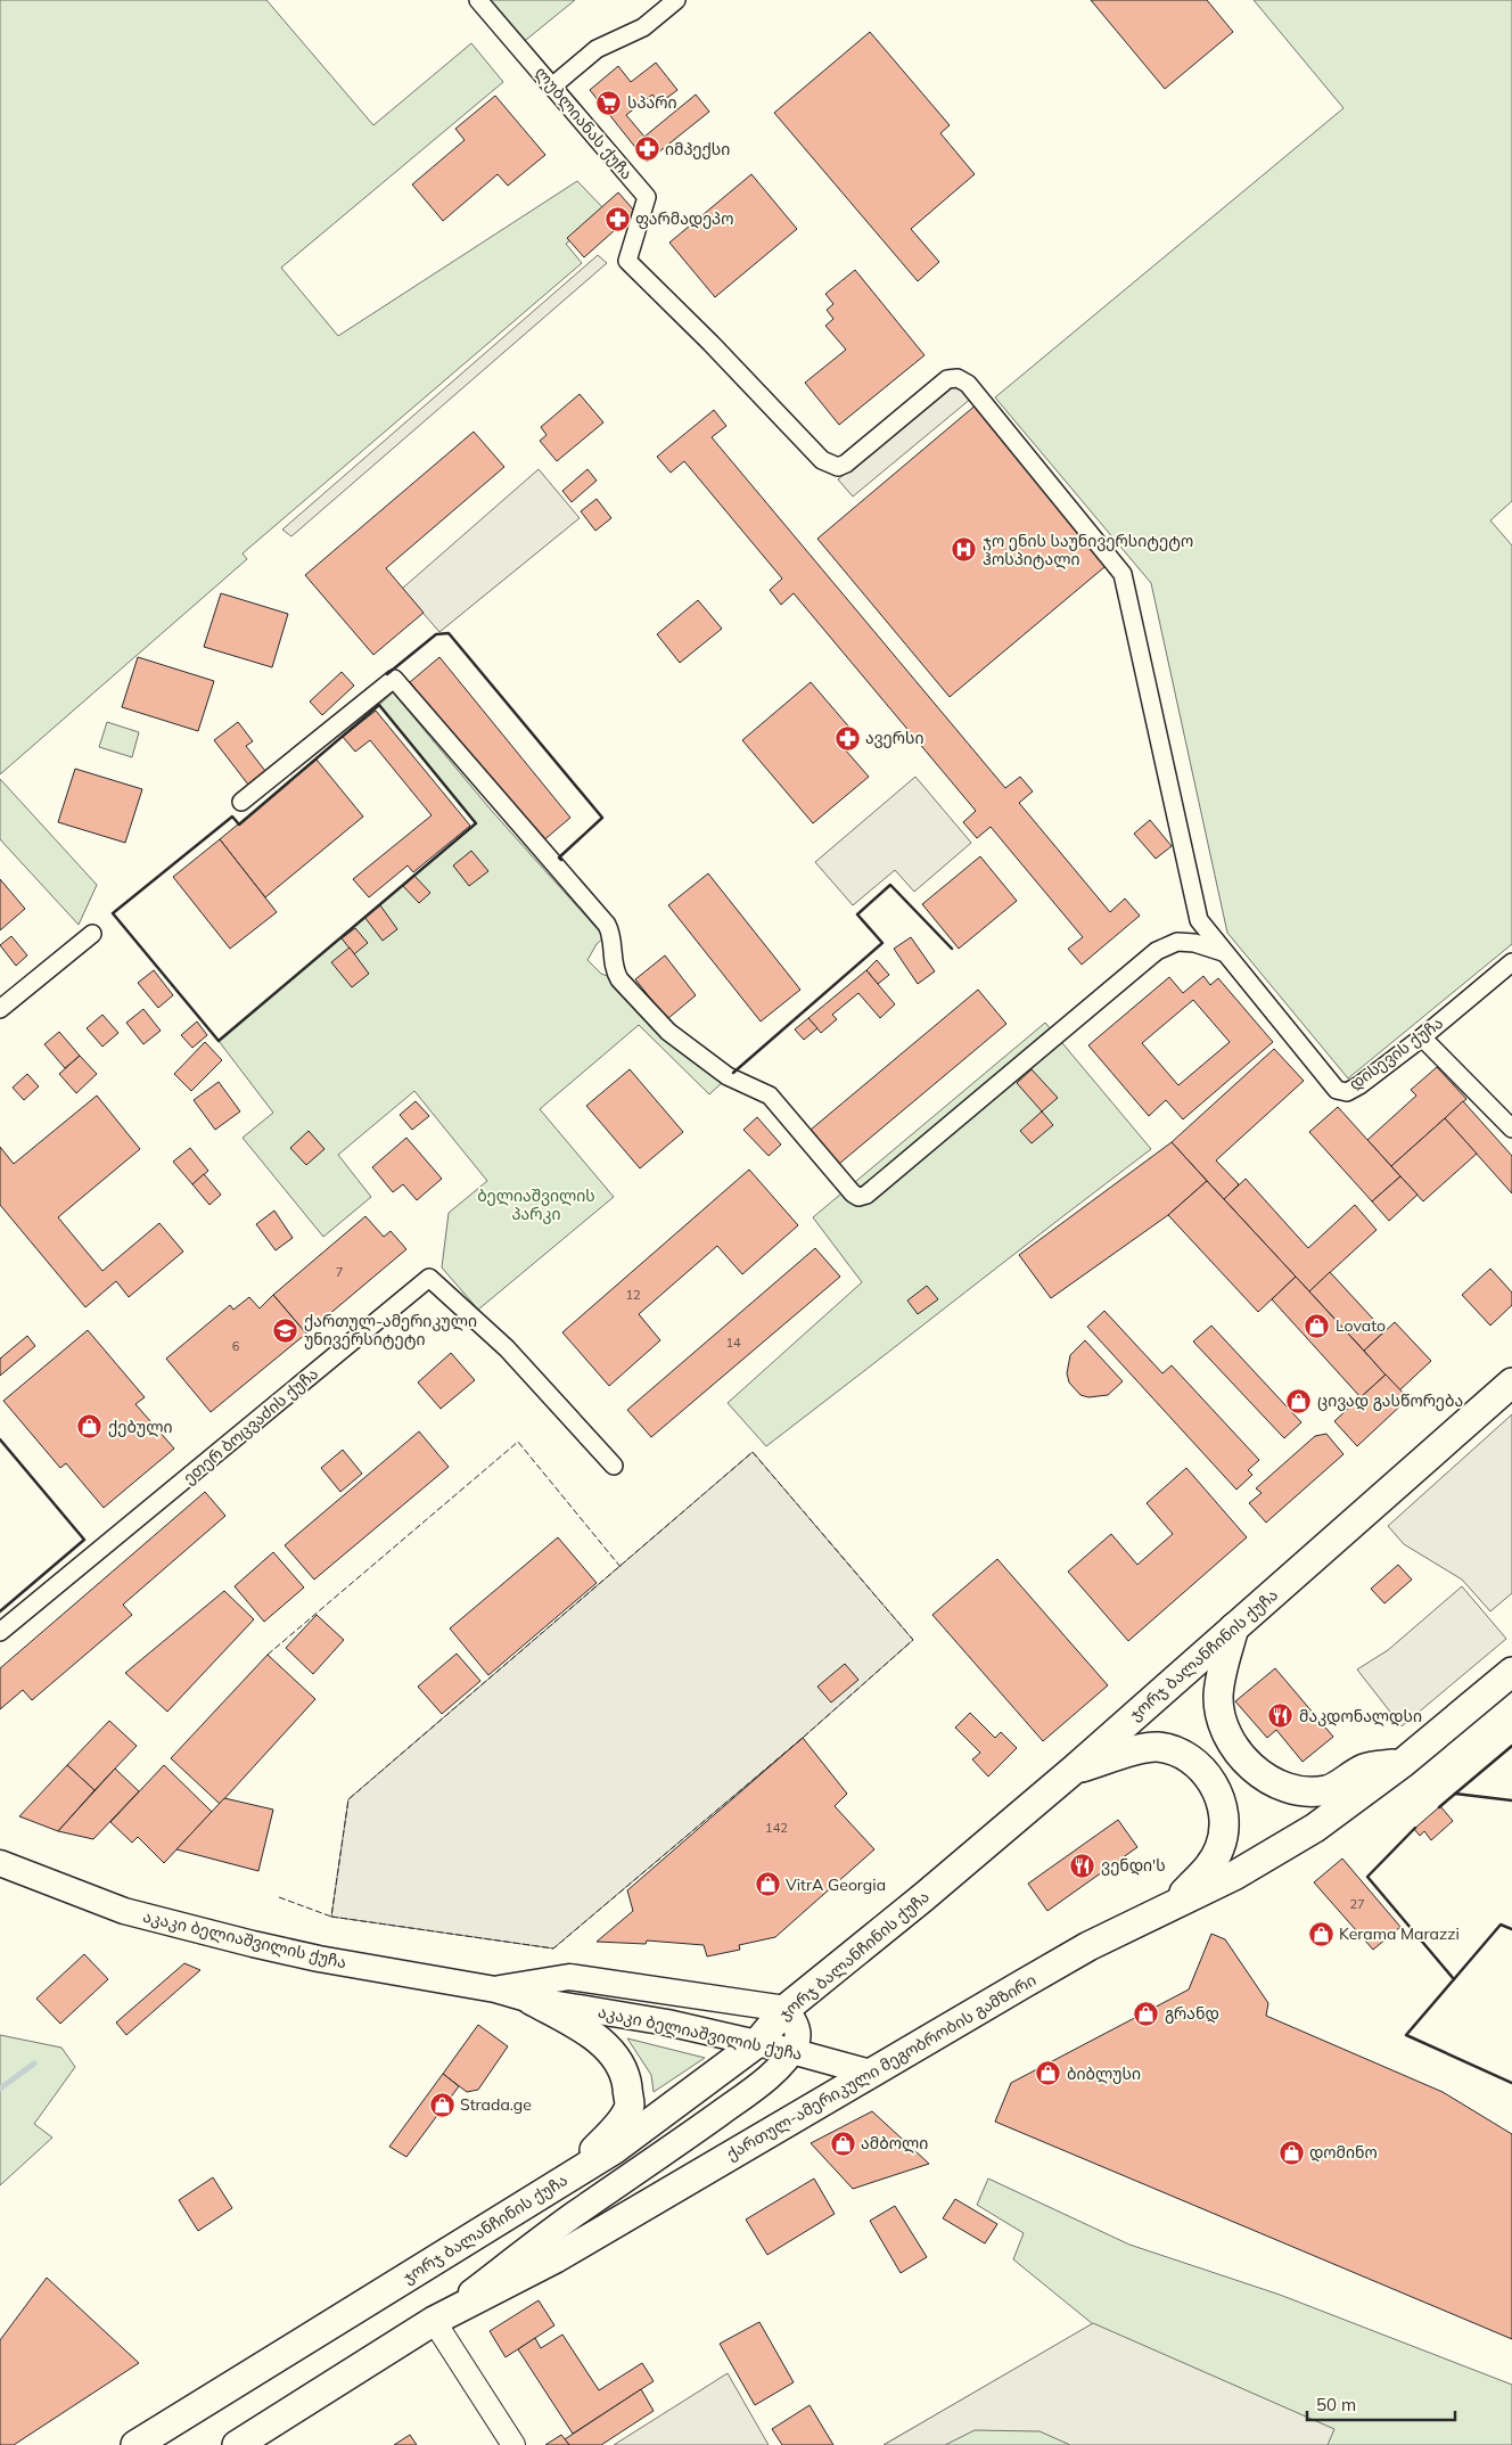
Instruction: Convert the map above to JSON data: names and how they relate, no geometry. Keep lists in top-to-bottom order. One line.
{"streets":{"main road":["ჯორჯ ბალანჩინის ქუჩა","აკაკი ბელიაშვილის ქუჩა","ქართულ-ამერიკული მეგობრობის გამზირი"],"street":["ლუბლიანას ქუჩა","დისევის ქუჩა","ეთერ ბოცვაძის ქუჩა"]},"crossings":[["ლუბლიანას ქუჩა","დისევის ქუჩა"],["ჯორჯ ბალანჩინის ქუჩა","აკაკი ბელიაშვილის ქუჩა"],["აკაკი ბელიაშვილის ქუჩა","ქართულ-ამერიკული მეგობრობის გამზირი"]],"parks":["ბელიაშვილის პარკი"],"places":{"supermarket":["სპარი"],"pharmacy":["იმპექსი","ფარმადეპო","ავერსი"],"hospital":["ჯო ენის საუნივერსიტეტო ჰოსპიტალი"],"shop":["Lovato","ცივად გასწორება","ქებული","VitrA Georgia","Kerama Marazzi","გრანდ","ბიბლუსი","Strada.ge","ამბოლი","დომინო"],"school or university":["ქართულ-ამერიკული უნივერსიტეტი"],"restaurant":["მაკდონალდსი","ვენდი'ს"]},"house_numbers":["7","12","14","6","142","27"],"scale_bar":"50 m"}
